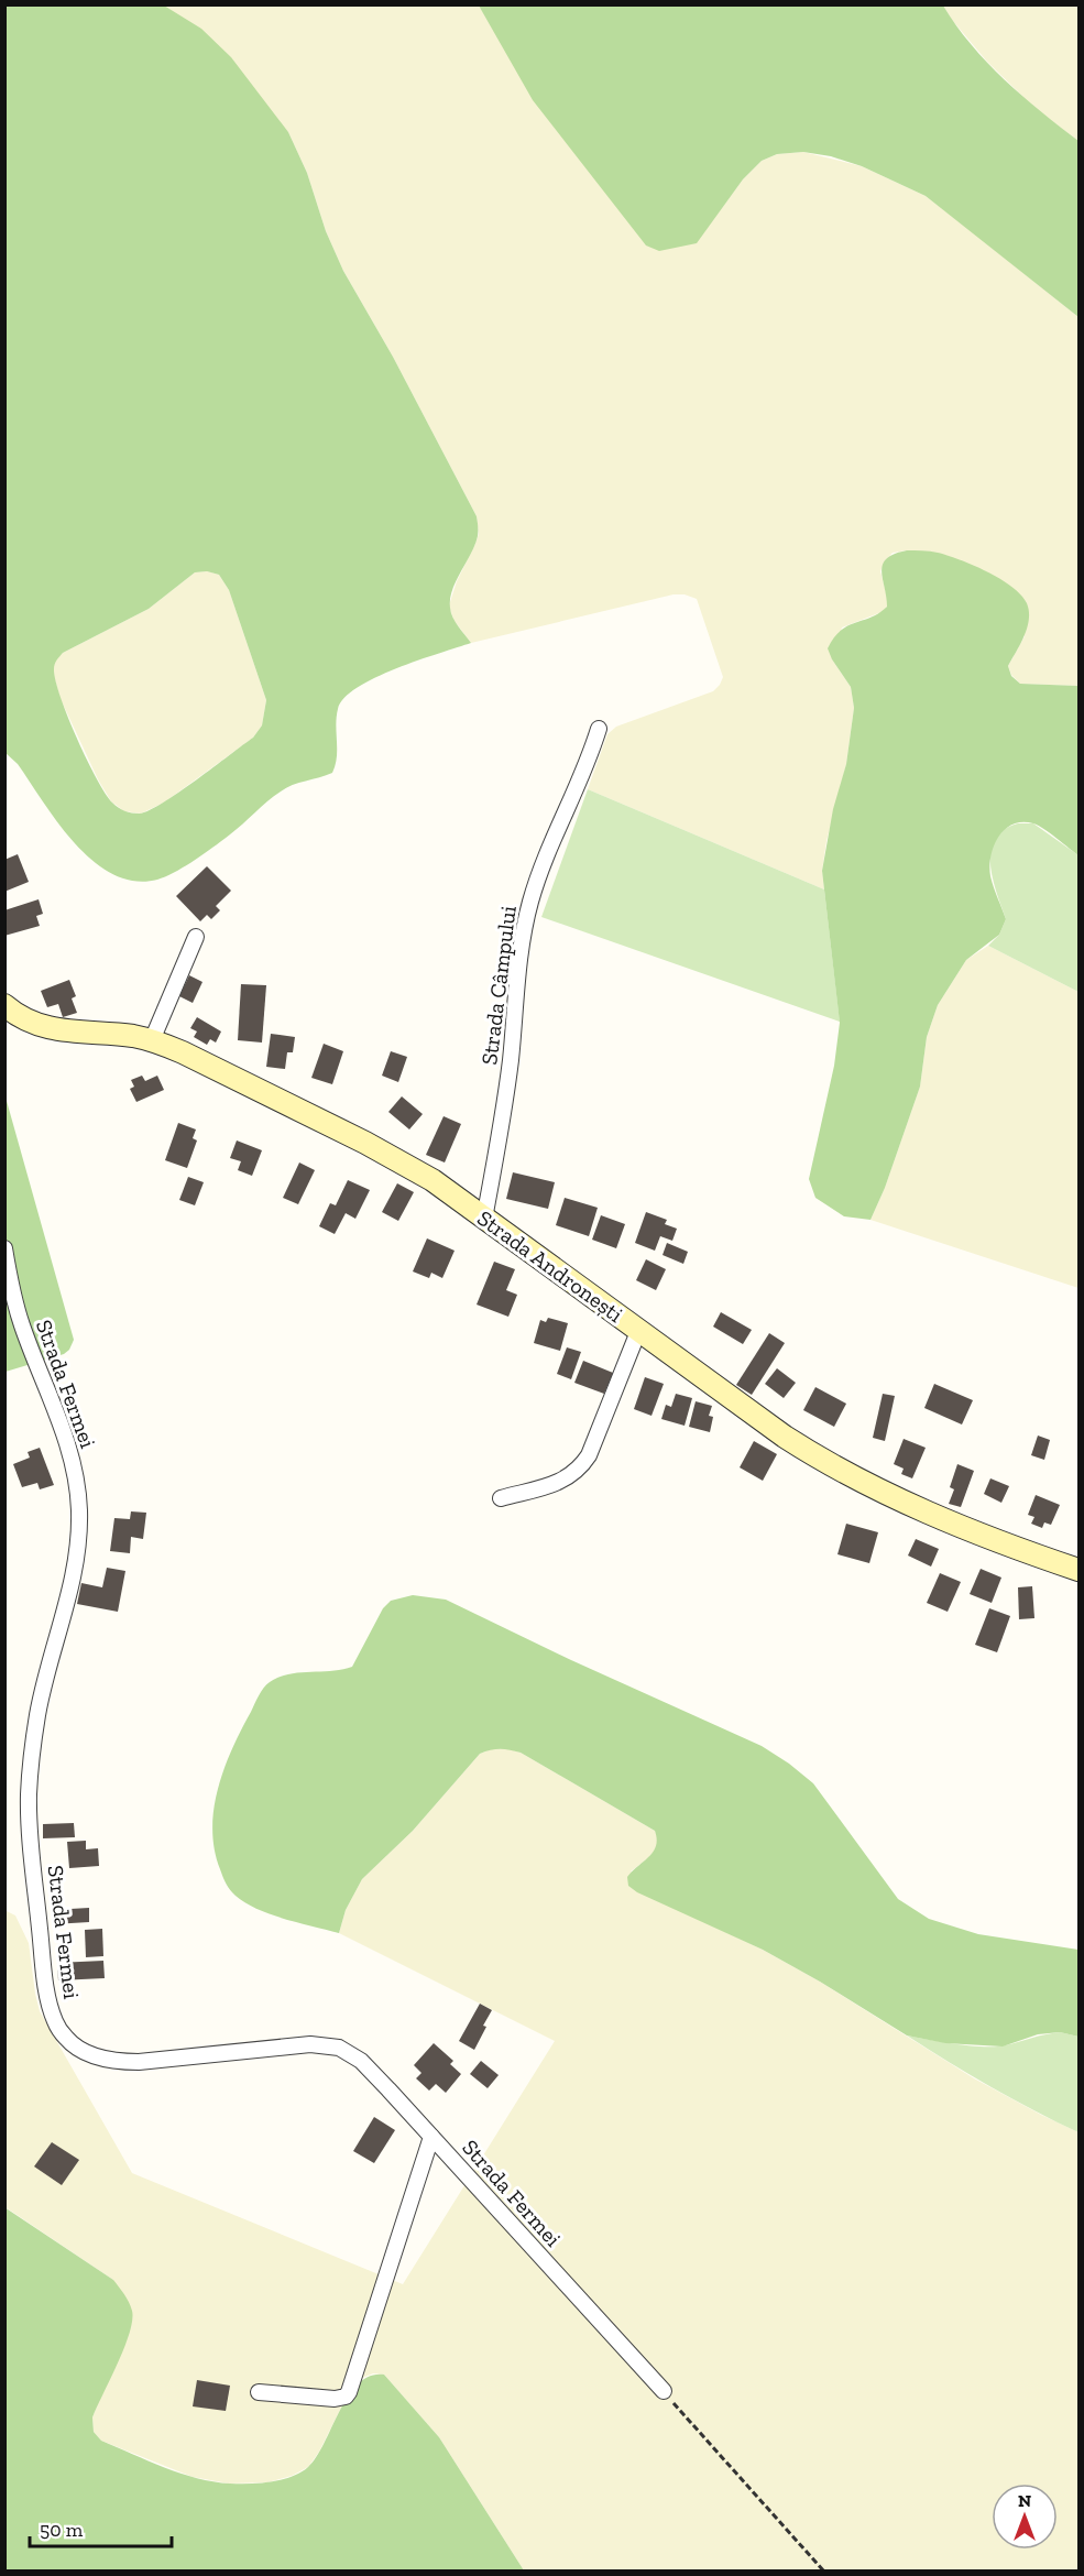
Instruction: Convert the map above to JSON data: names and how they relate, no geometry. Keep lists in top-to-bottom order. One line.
{"streets":{"street":["Strada Câmpului","Strada Andronești","Strada Fermei"]},"crossings":[["Strada Câmpului","Strada Andronești"]],"scale_bar":"50 m","north":"top"}
